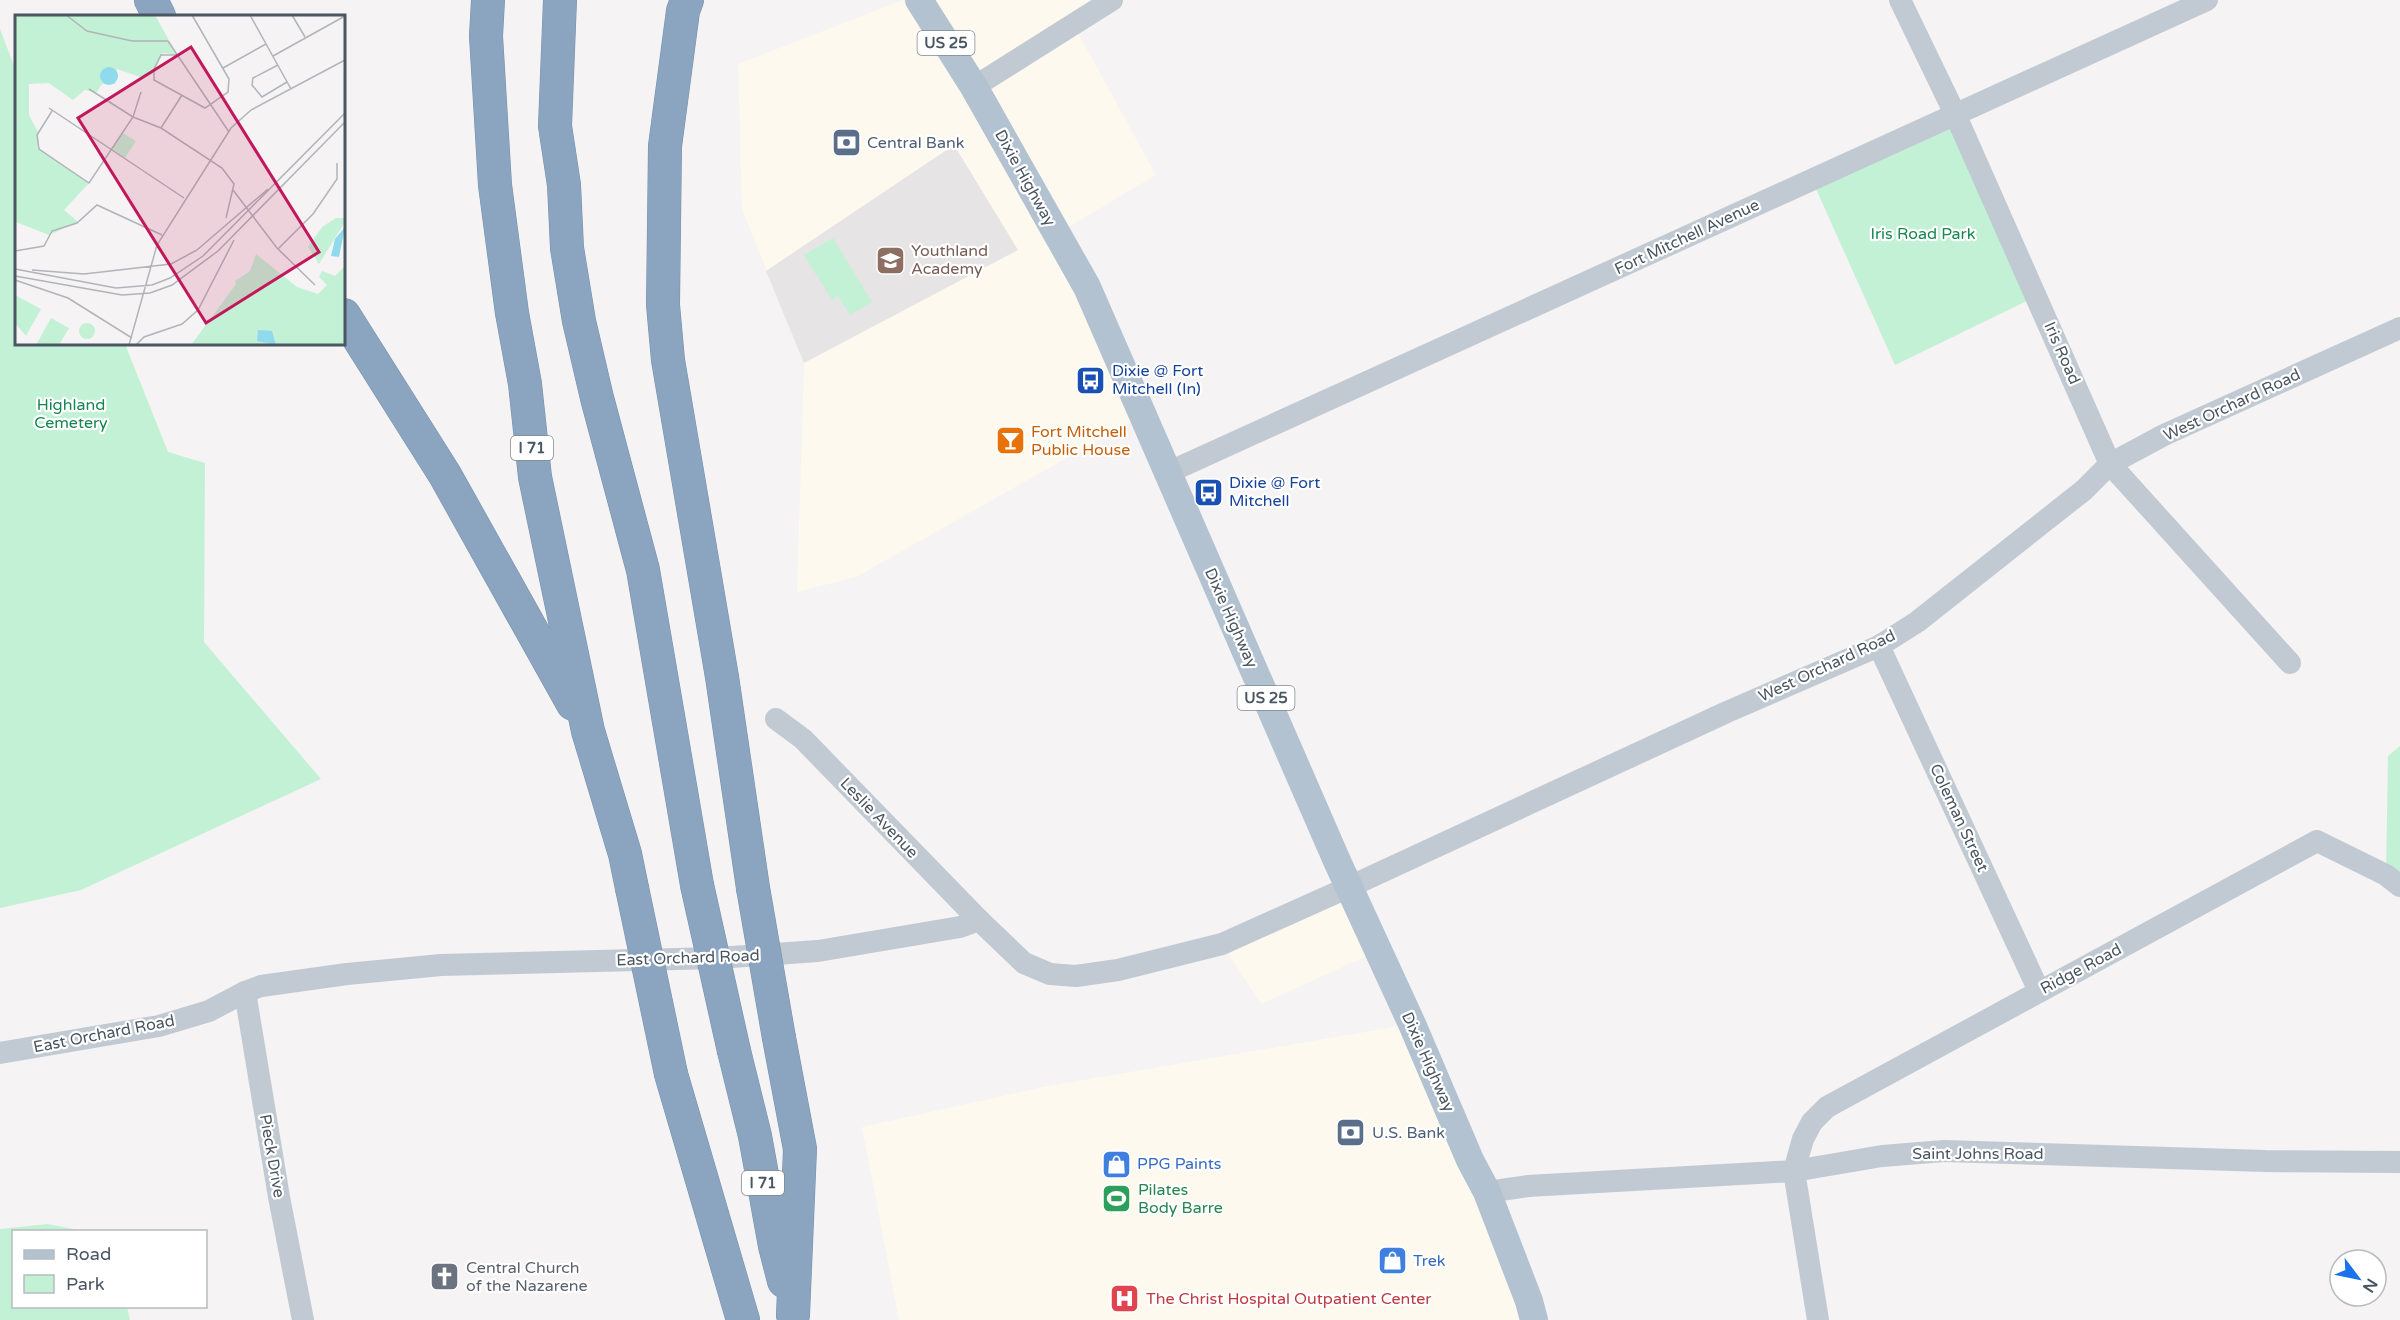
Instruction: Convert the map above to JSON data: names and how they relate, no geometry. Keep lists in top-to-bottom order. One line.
{"streets":{"highway":["I 71"],"main road":["US 25","Dixie Highway"],"street":["Fort Mitchell Avenue","Iris Road","West Orchard Road","Leslie Avenue","Coleman Street","East Orchard Road","Ridge Road","Saint Johns Road","Pieck Drive"]},"crossings":[["Dixie Highway","Fort Mitchell Avenue"],["Dixie Highway","West Orchard Road"],["Dixie Highway","Saint Johns Road"],["Fort Mitchell Avenue","Iris Road"],["Iris Road","West Orchard Road"],["West Orchard Road","Coleman Street"],["Leslie Avenue","East Orchard Road"],["Coleman Street","Ridge Road"],["East Orchard Road","Pieck Drive"],["Ridge Road","Saint Johns Road"]],"parks":["Iris Road Park","Highland Cemetery"],"places":{"bank":["Central Bank","U.S. Bank"],"school or university":["Youthland Academy"],"bus stop":["Dixie @ Fort Mitchell (In)","Dixie @ Fort Mitchell"],"bar":["Fort Mitchell Public House"],"shop":["PPG Paints","Trek"],"sports":["Pilates Body Barre"],"church":["Central Church of the Nazarene"],"hospital":["The Christ Hospital Outpatient Center"]},"legend":["Road","Park"],"north":"bottom right"}
